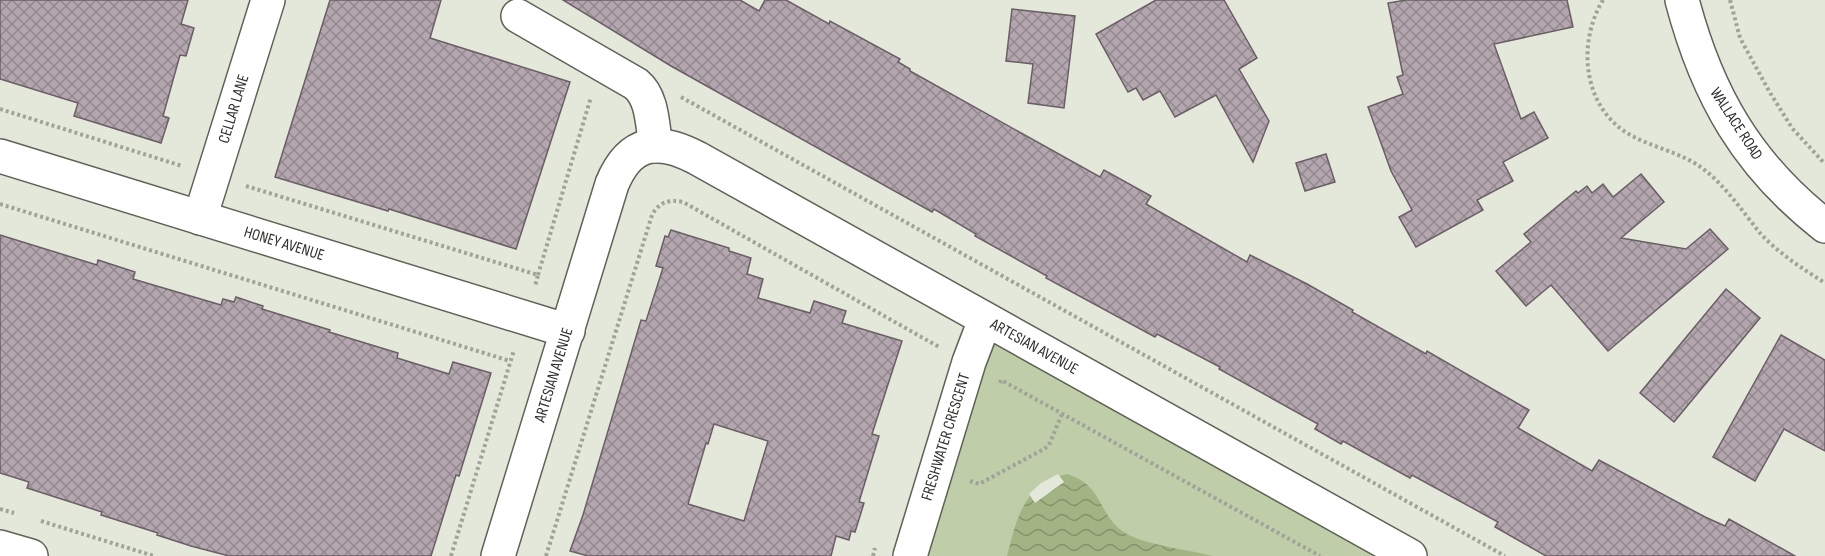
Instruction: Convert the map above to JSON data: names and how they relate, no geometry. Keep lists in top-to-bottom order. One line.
{"streets":{"street":["CELLAR LANE","WALLACE ROAD","HONEY AVENUE","ARTESIAN AVENUE","FRESHWATER CRESCENT"]},"crossings":[["CELLAR LANE","HONEY AVENUE"],["HONEY AVENUE","ARTESIAN AVENUE"],["ARTESIAN AVENUE","FRESHWATER CRESCENT"]]}
